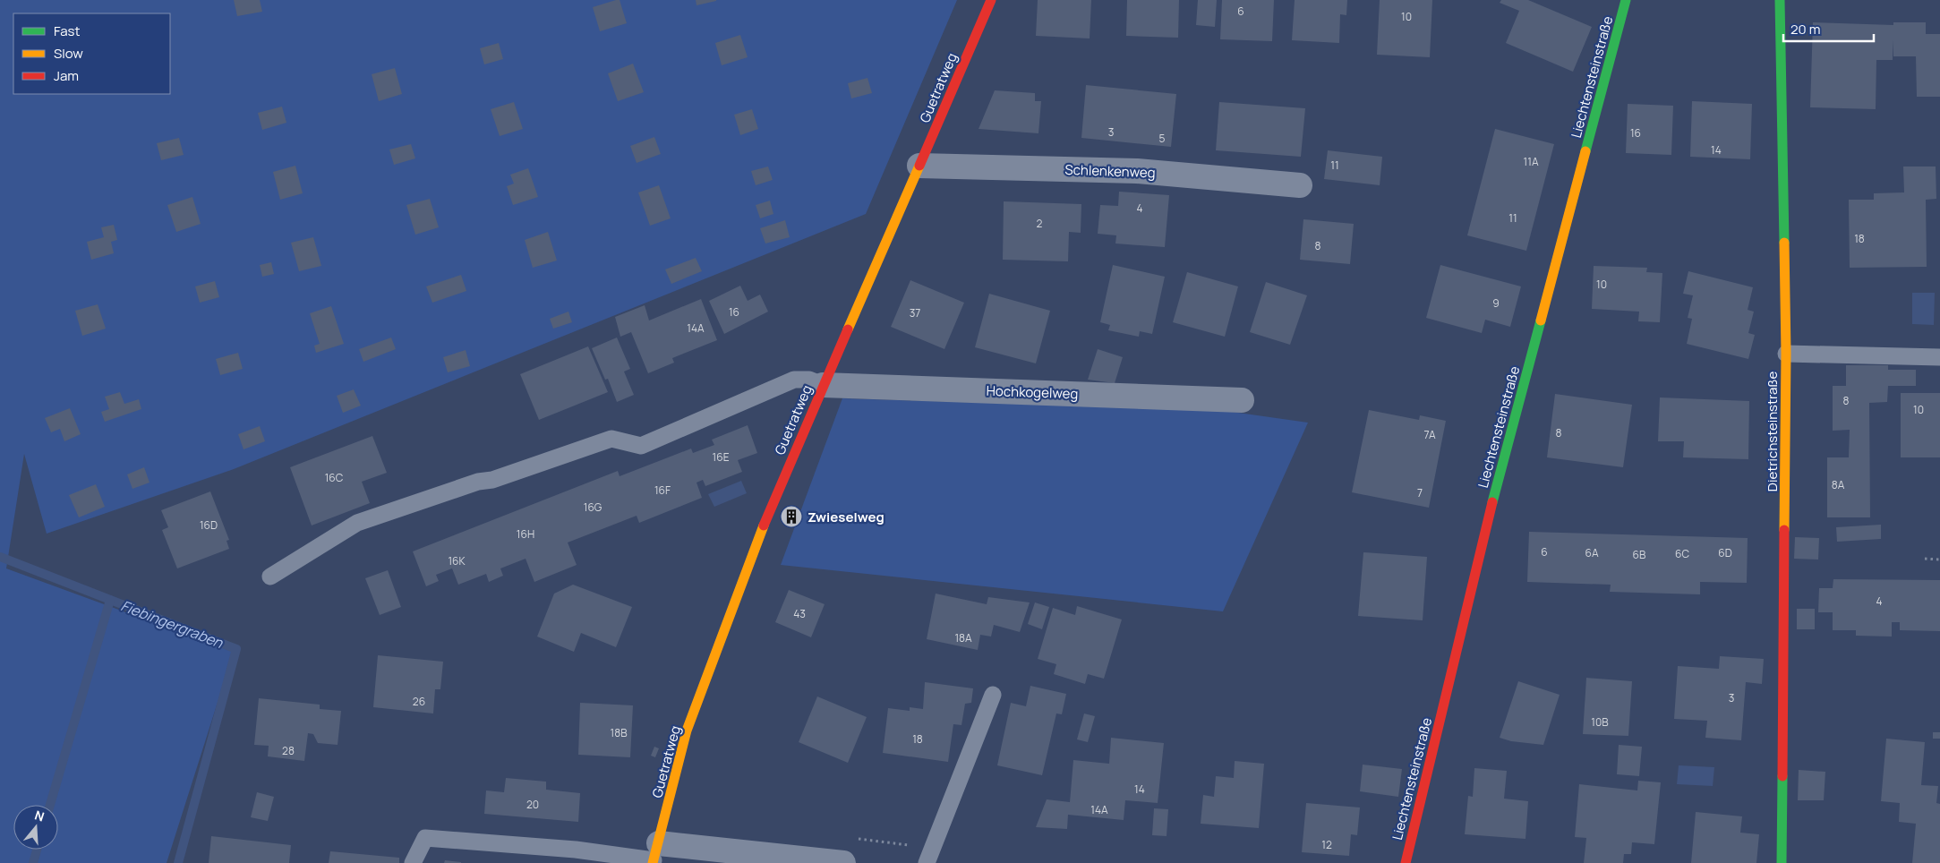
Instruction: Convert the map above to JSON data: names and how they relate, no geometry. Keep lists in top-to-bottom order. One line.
{"streets":{"street":["Liechtensteinstraße","Guetratweg","Schlenkenweg","Hochkogelweg","Dietrichsteinstraße"]},"crossings":[["Guetratweg","Schlenkenweg"],["Guetratweg","Hochkogelweg"]],"water":["Fiebingergraben"],"places":{"building":["Zwieselweg"]},"house_numbers":["6","10","3","16","5","14","11A","11","4","11","2","18","8","10","9","16","37","14A","8","10","8","7A","16E","16C","8A","16F","7","16G","16D","16H","6","6A","6D","6C","6B","16K","4","43","18A","3","26","10B","18B","18","28","14","20","14A","12"],"legend":["Fast","Slow","Jam"],"scale_bar":"20 m","north":"top"}
